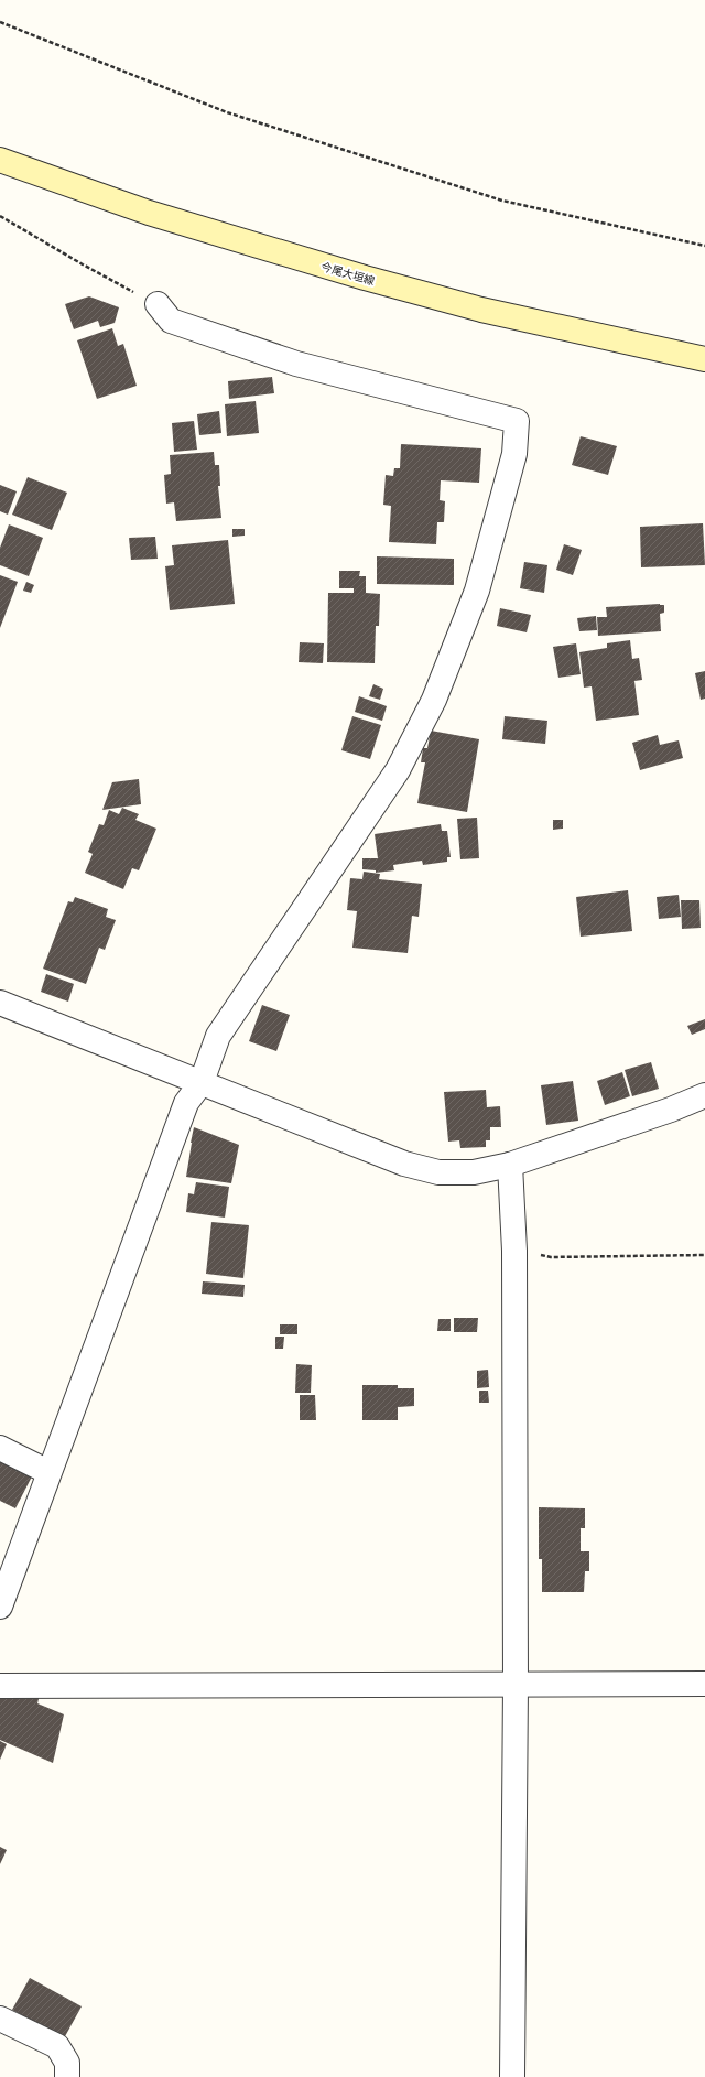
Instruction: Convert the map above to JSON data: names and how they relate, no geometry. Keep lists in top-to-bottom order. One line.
{"streets":{"main road":["今尾大垣線"]}}
